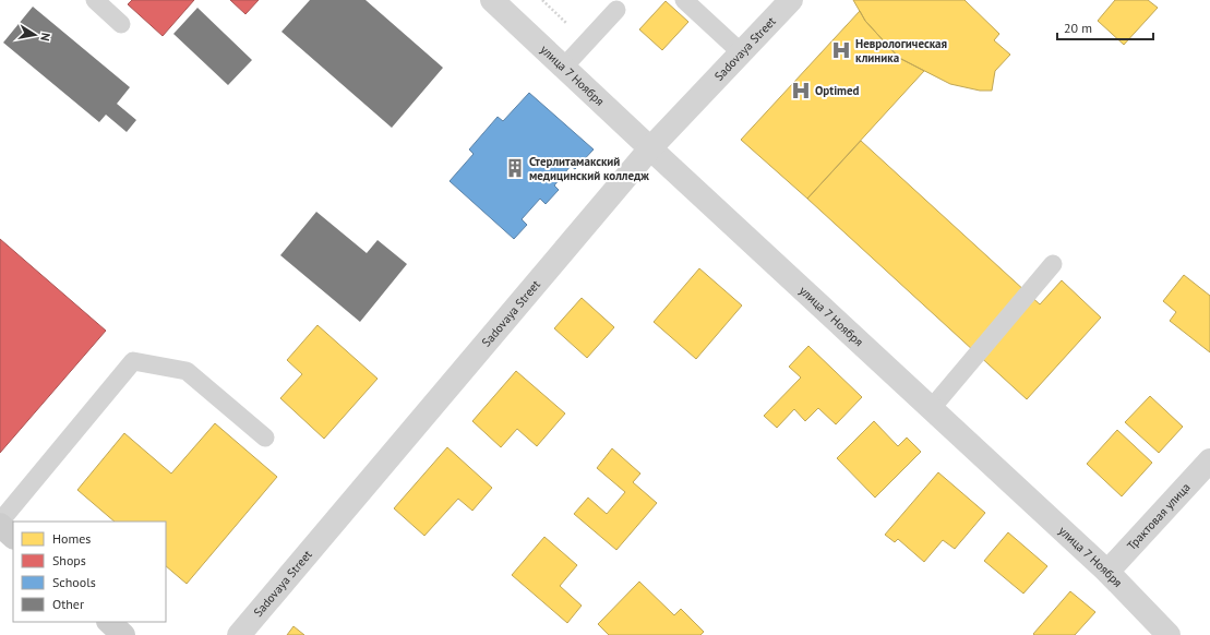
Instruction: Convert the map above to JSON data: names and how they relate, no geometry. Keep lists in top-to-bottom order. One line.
{"streets":{"street":["Sadovaya Street","улица 7 Ноября","Трактовая улица"]},"crossings":[["Sadovaya Street","улица 7 Ноября"],["улица 7 Ноября","Трактовая улица"]],"places":{"hospital":["Неврологическая клиника","Optimed"],"building":["Стерлитамакский медицинский колледж"]},"legend":["Homes","Shops","Schools","Other"],"scale_bar":"20 m","north":"right"}
